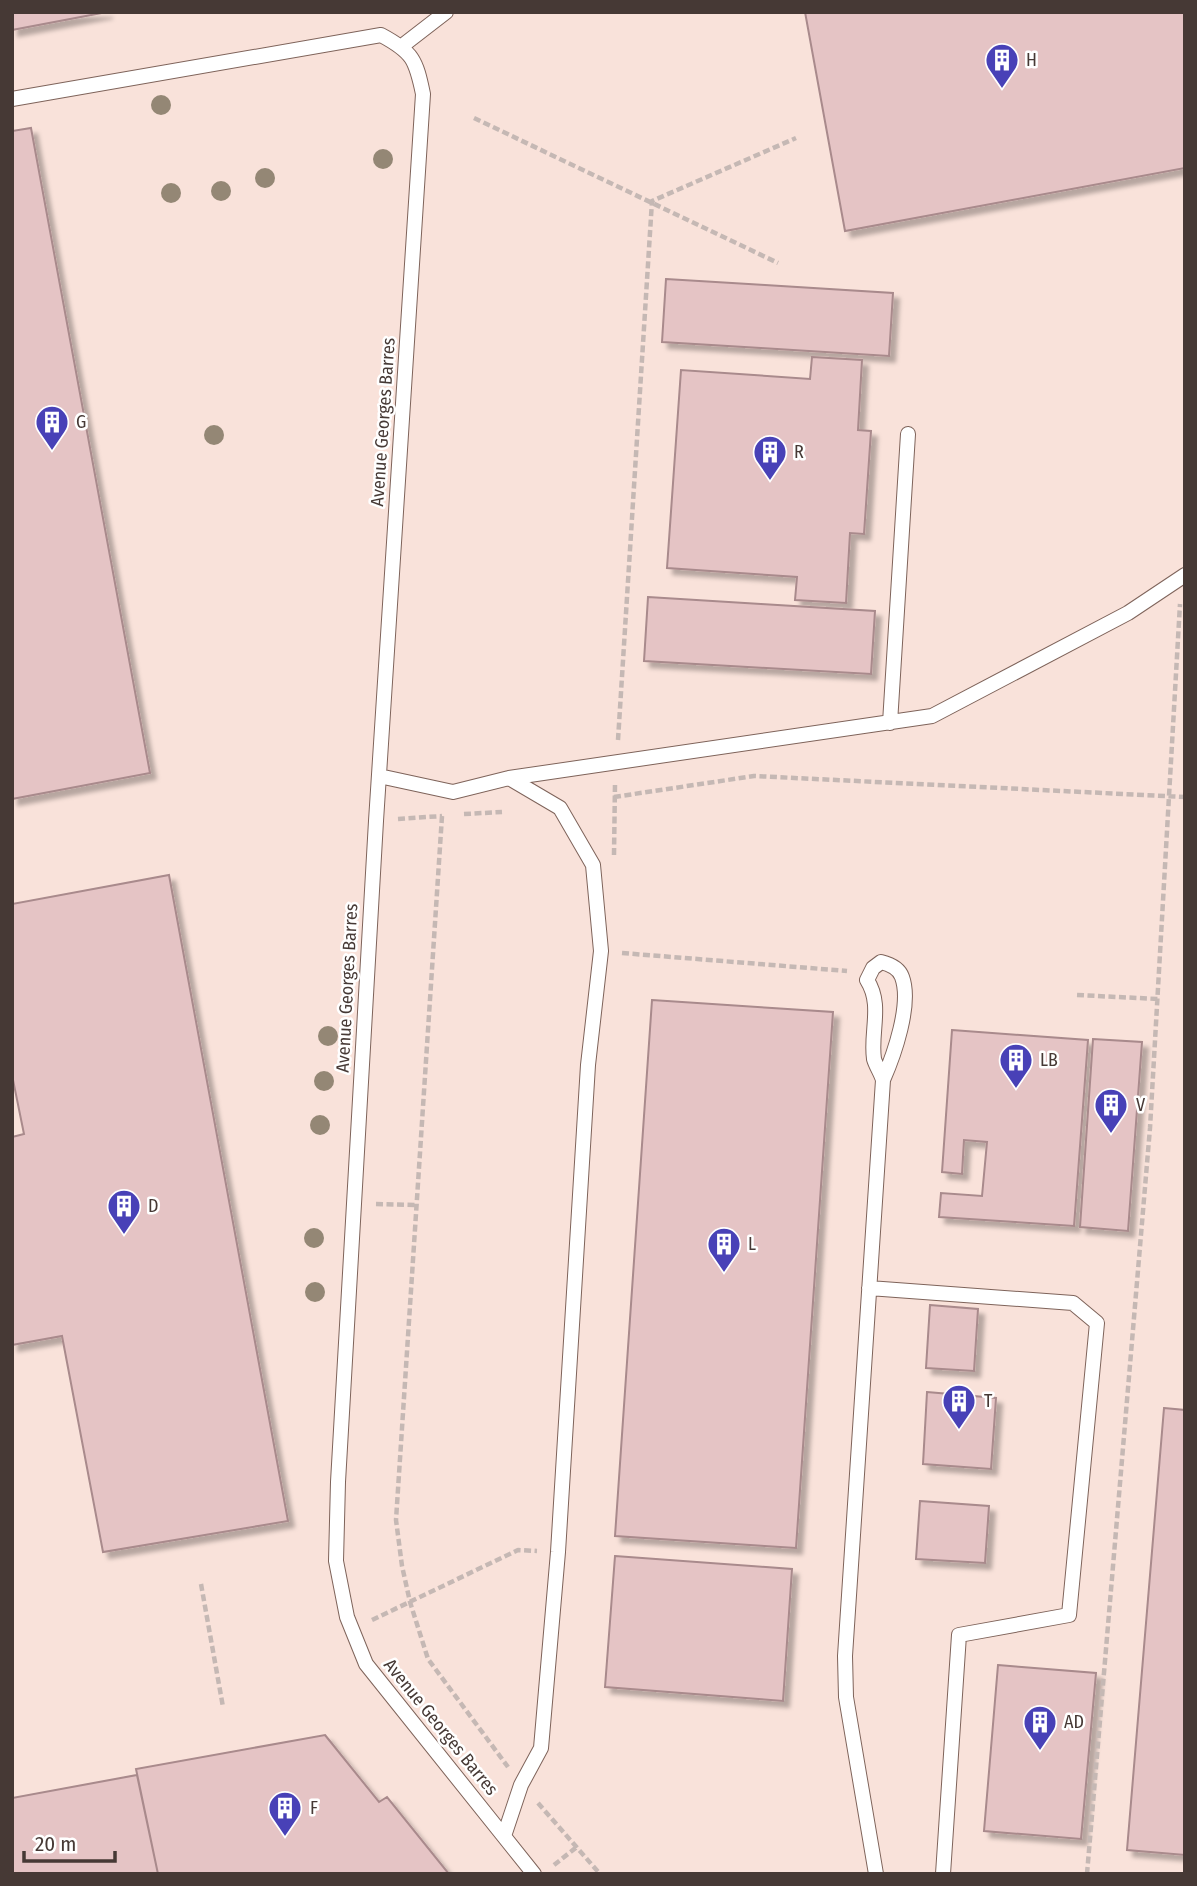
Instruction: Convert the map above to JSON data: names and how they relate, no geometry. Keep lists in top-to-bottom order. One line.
{"streets":{"lane":["Avenue Georges Barres"]},"places":{"building":["H","G","R","LB","V","D","L","T","AD","F"]},"scale_bar":"20 m"}
